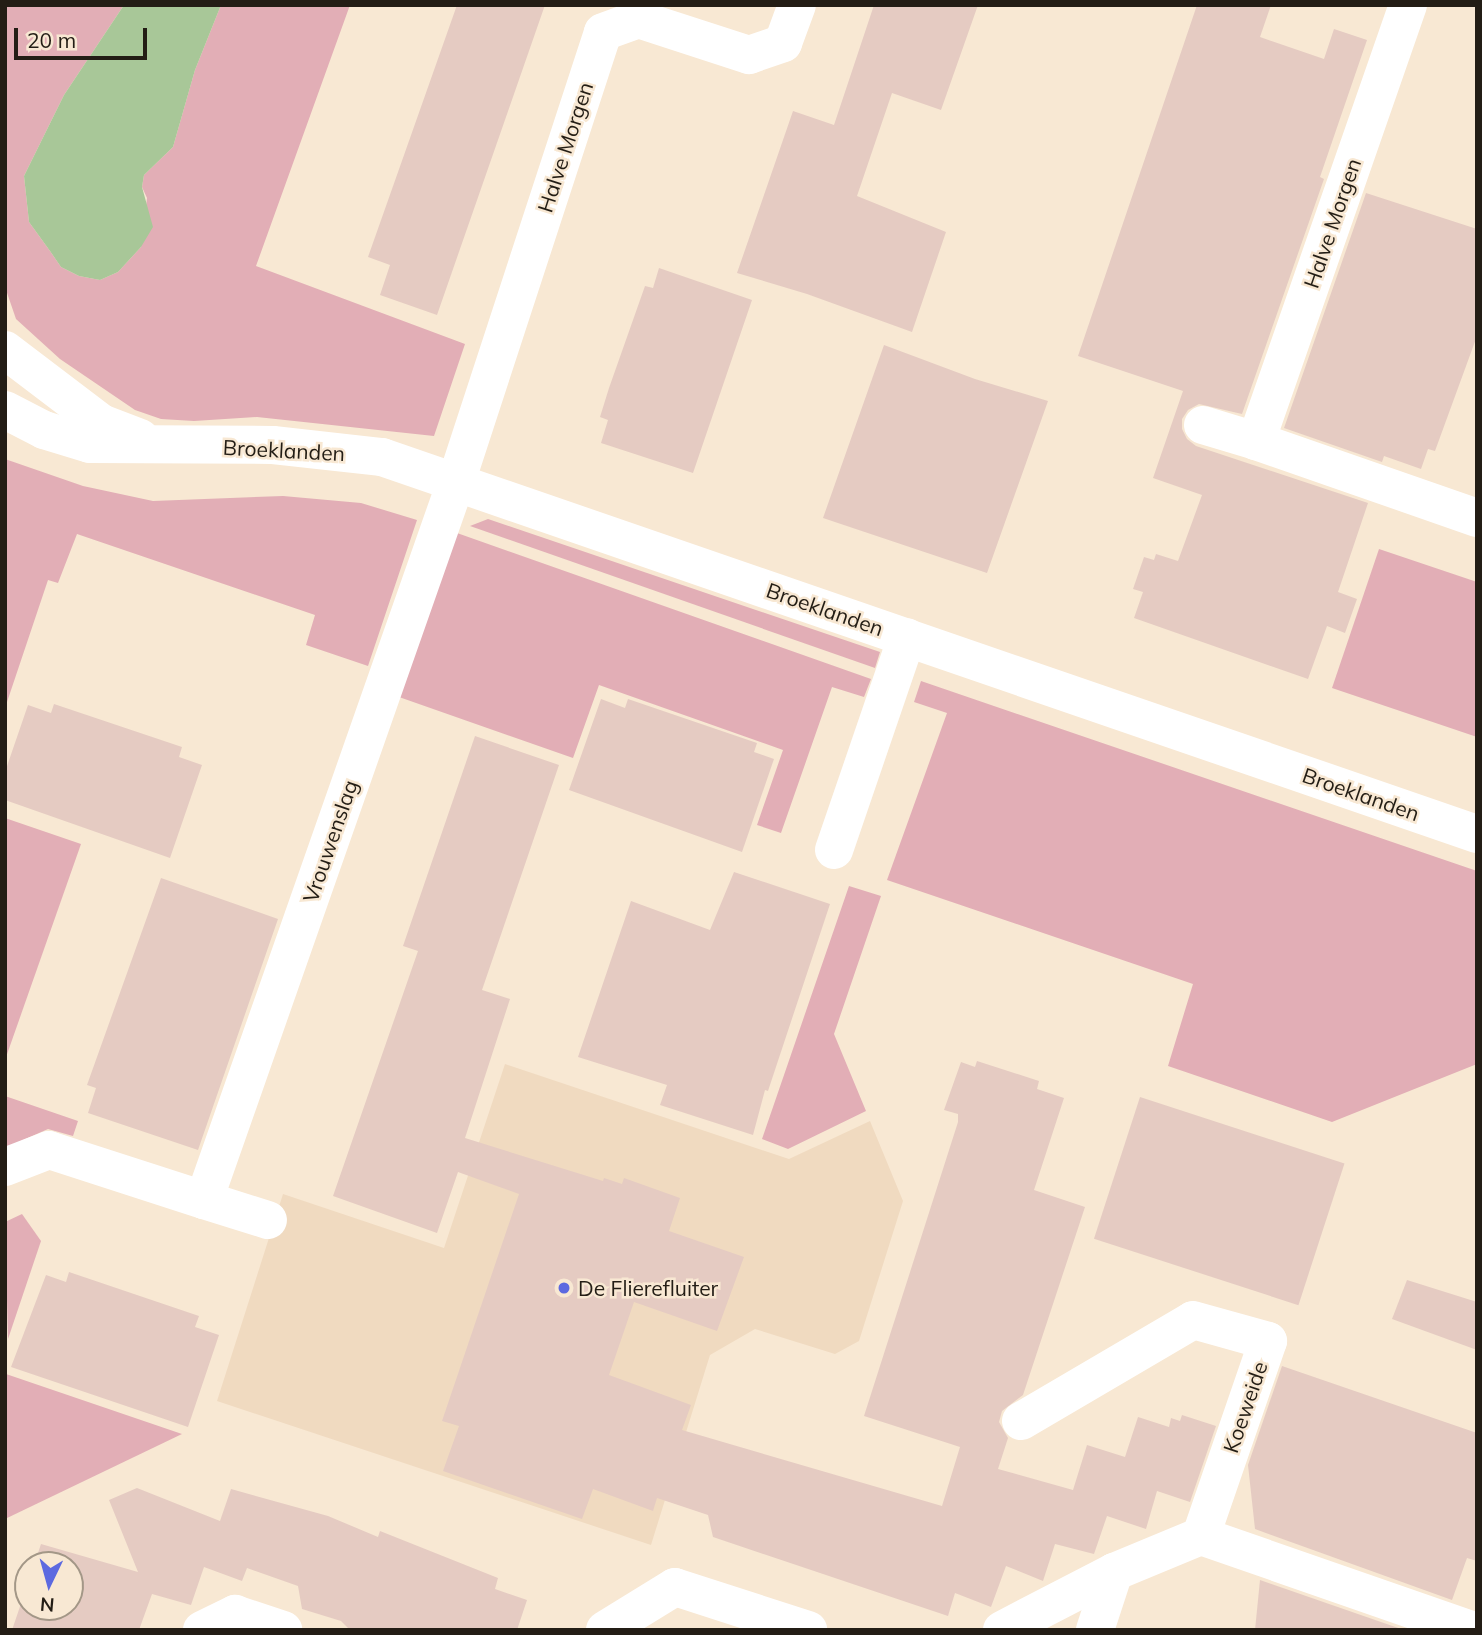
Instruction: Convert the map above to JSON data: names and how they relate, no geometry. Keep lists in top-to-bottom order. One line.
{"streets":{"street":["Halve Morgen","Broeklanden","Vrouwenslag","Koeweide"]},"crossings":[["Halve Morgen","Broeklanden"],["Halve Morgen","Vrouwenslag"],["Broeklanden","Vrouwenslag"]],"places":["De Flierefluiter"],"scale_bar":"20 m","north":"bottom"}
